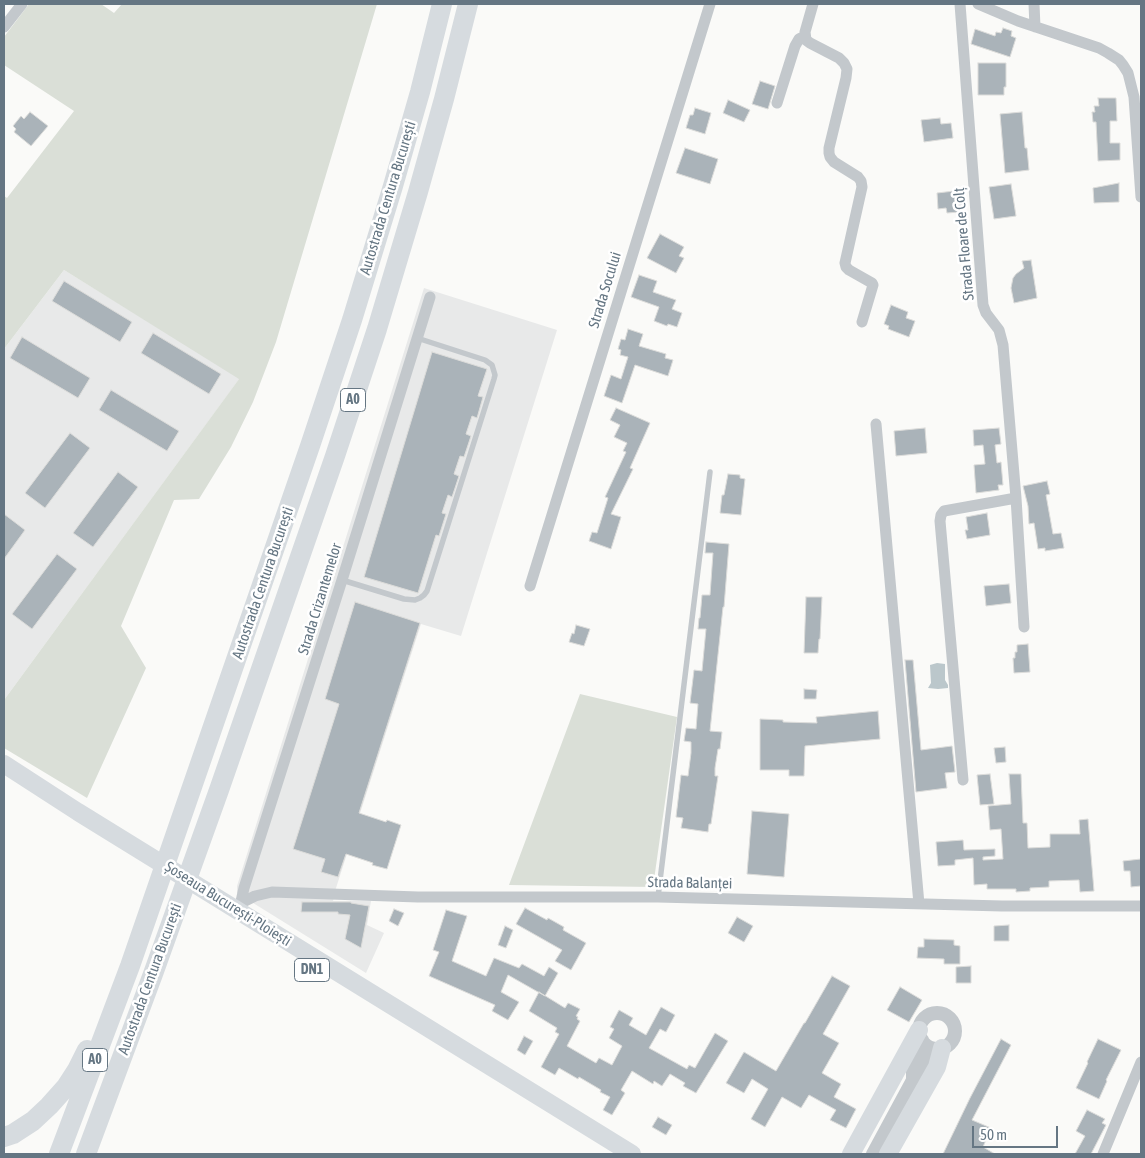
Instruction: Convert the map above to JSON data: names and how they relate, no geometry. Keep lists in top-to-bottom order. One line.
{"streets":{"highway":["Autostrada Centura București","A0","Șoseaua București-Ploiești","DN1"],"street":["Strada Floare de Colț","Strada Socului","Strada Crizantemelor","Strada Balanței"]},"crossings":[["Strada Crizantemelor","Strada Balanței"],["Strada Crizantemelor","Șoseaua București-Ploiești"],["Strada Balanței","Șoseaua București-Ploiești"]],"scale_bar":"50 m"}
